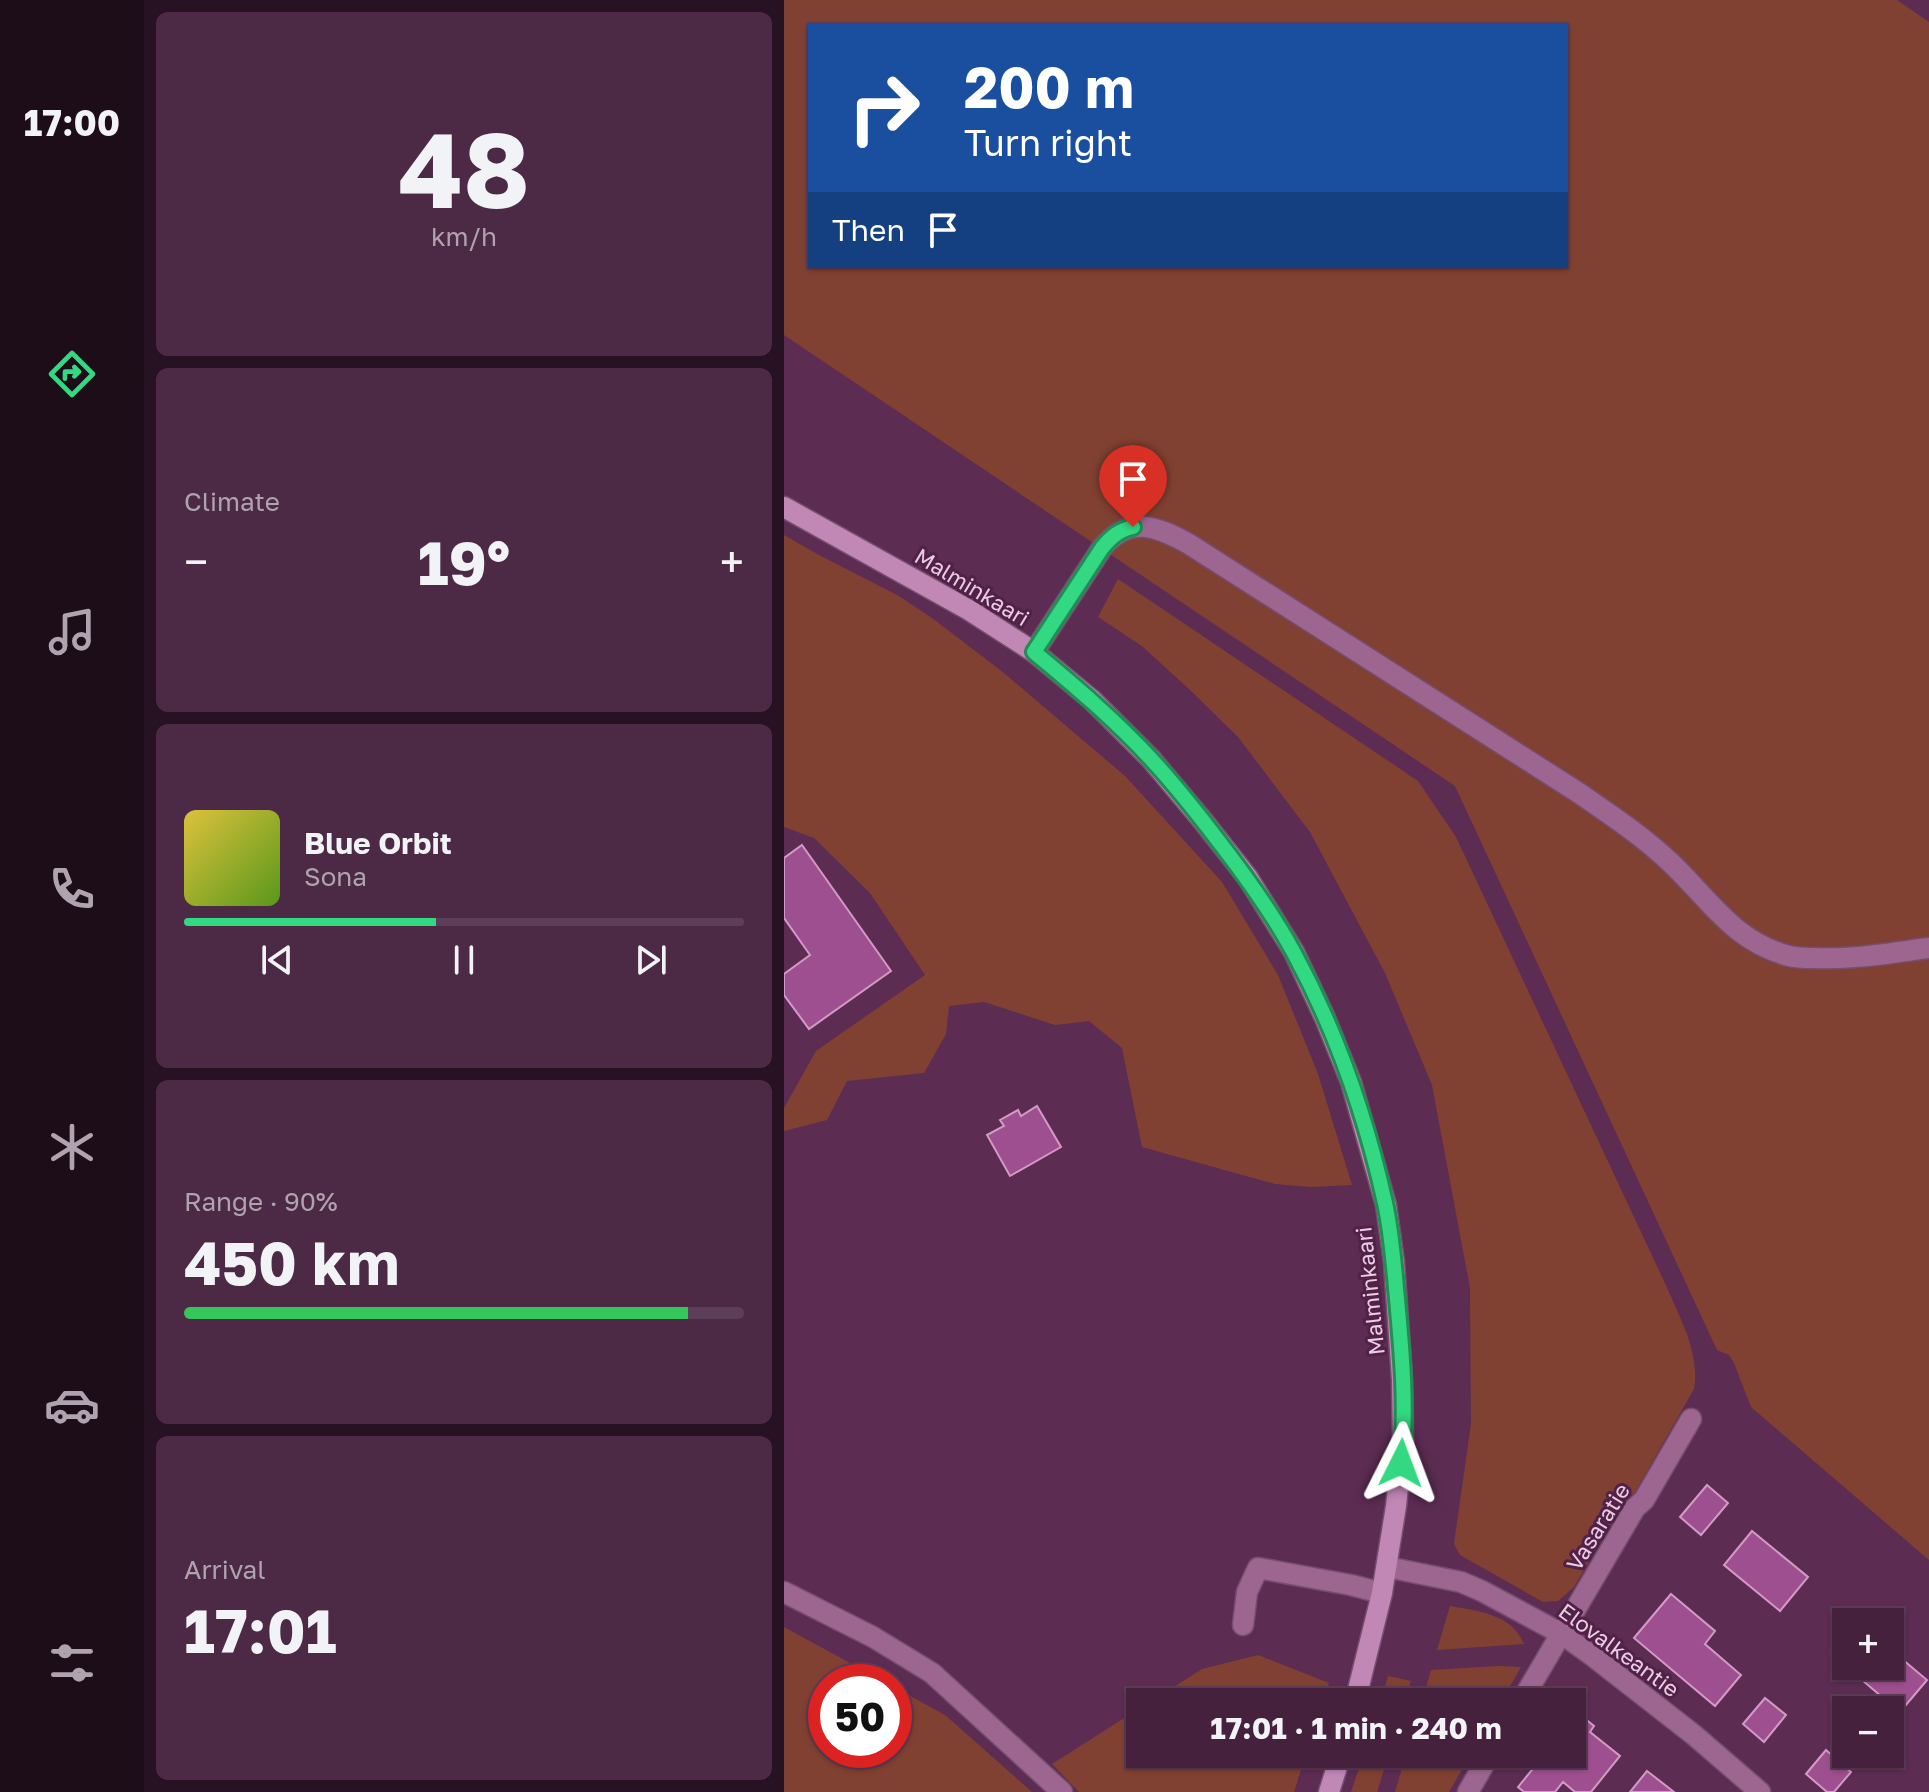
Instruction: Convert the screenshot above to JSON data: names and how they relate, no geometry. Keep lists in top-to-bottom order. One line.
{"streets":{"main road":["Malminkaari"],"street":["Vasaratie","Elovalkeantie"]},"crossings":[["Malminkaari","Elovalkeantie"],["Vasaratie","Elovalkeantie"]],"page":{"tabs":"17:00","tile":[["48","km/h"],"Climate",["Range · 90%","450 km"],["Arrival","17:01"]],"turn":["200 m","Turn right"],"then":"Then","heat":["−","19°","+"],"song":["Blue Orbit","Sona"],"map_buttons":["+","−"],"limit":"50","trip":"17:01 · 1 min · 240 m"}}
